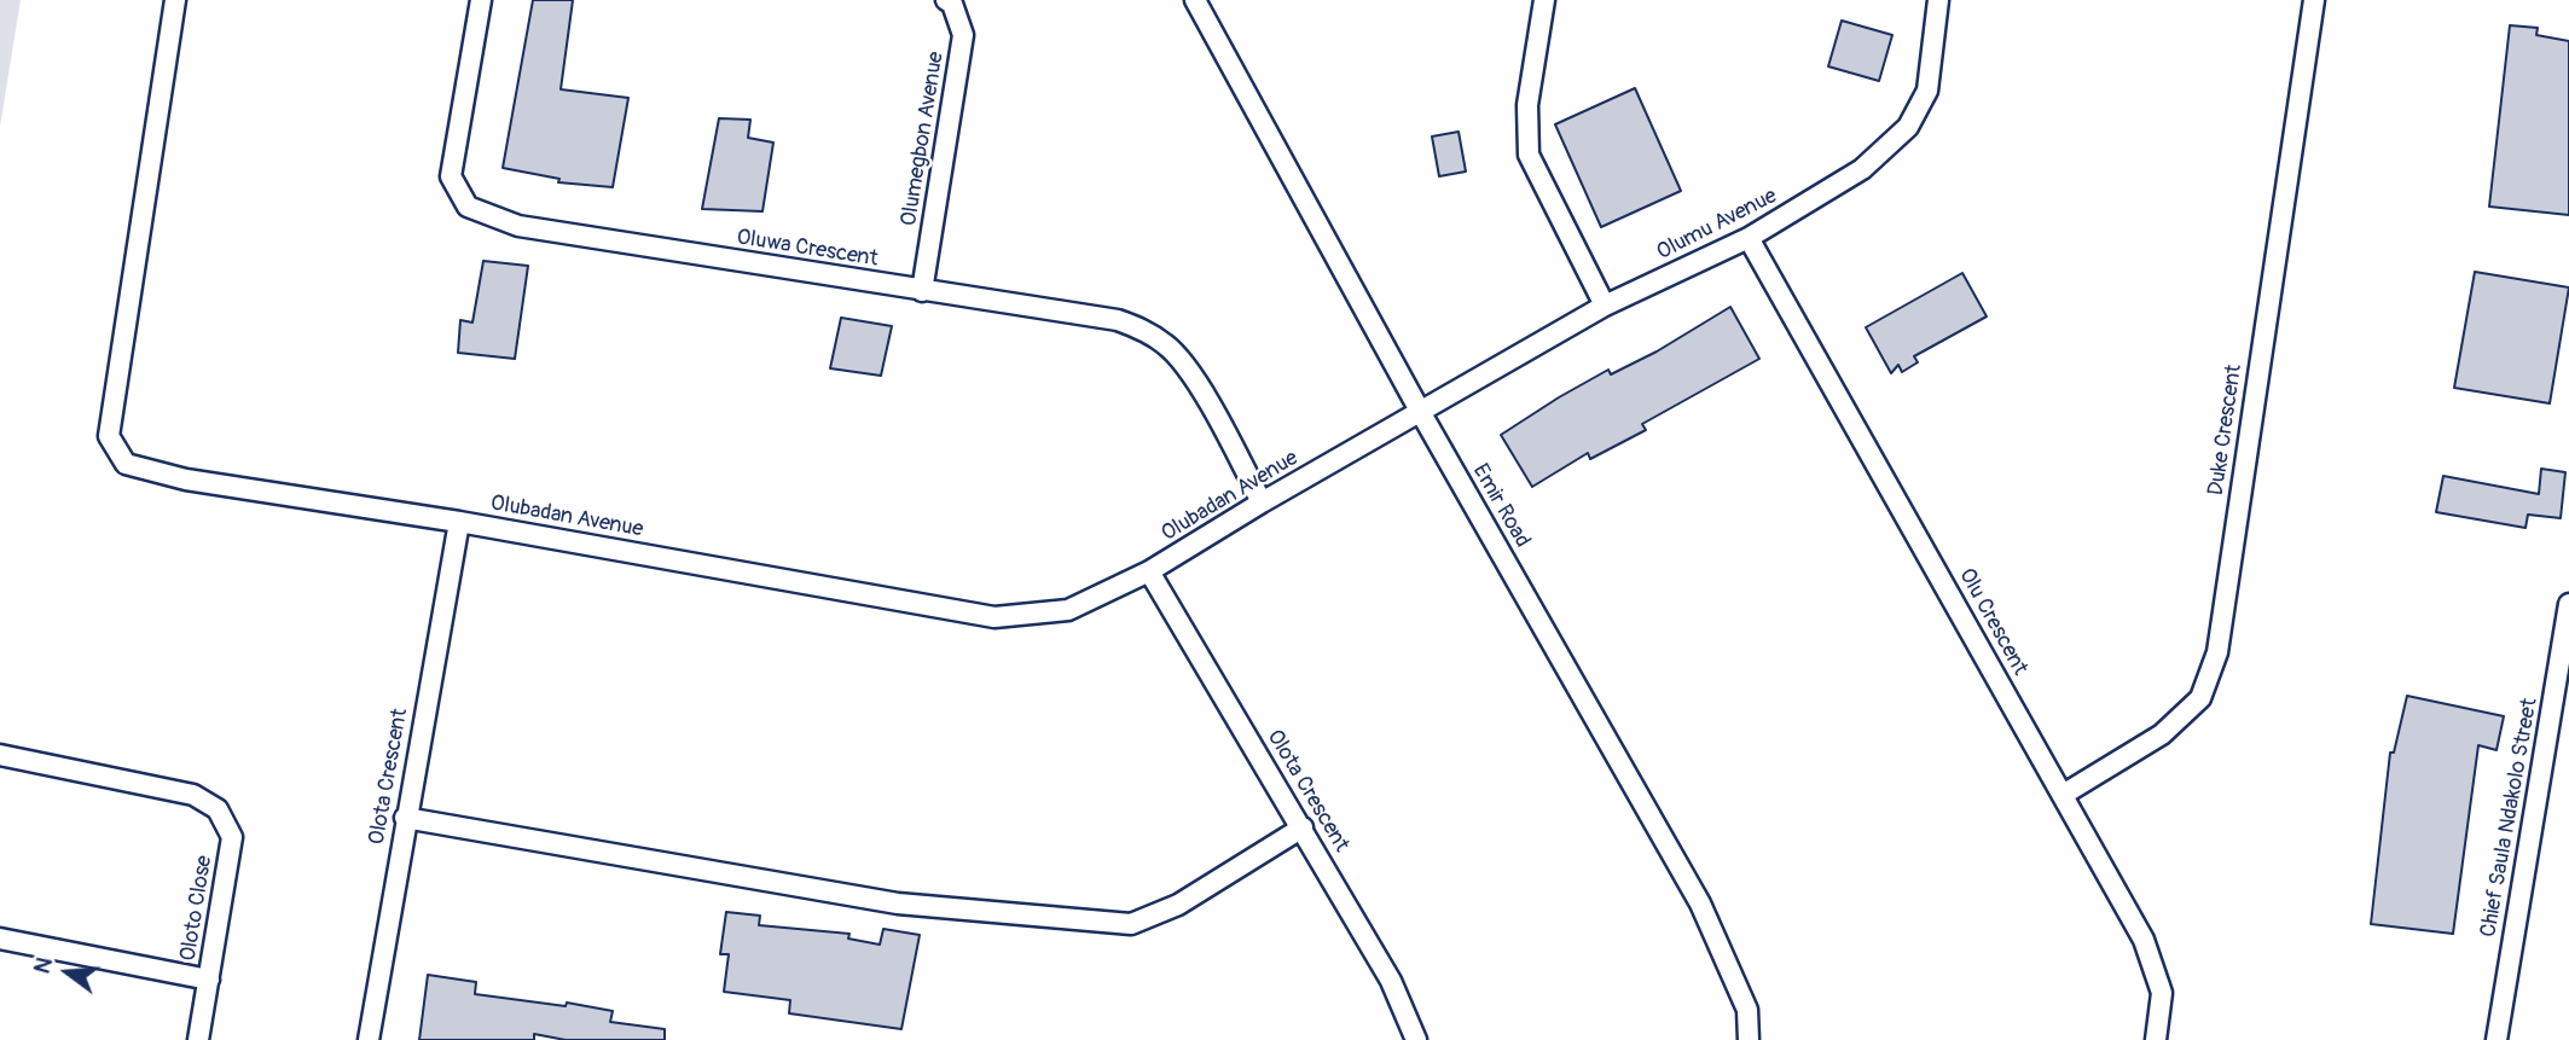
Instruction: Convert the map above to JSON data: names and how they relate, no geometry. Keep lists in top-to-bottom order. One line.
{"streets":{"street":["Olumegbon Avenue","Olumu Avenue","Oluwa Crescent","Duke Crescent","Olubadan Avenue","Emir Road","Olu Crescent","Olota Crescent","Chief Saula Ndakolo Street","Oloto Close"]},"crossings":[["Olumegbon Avenue","Oluwa Crescent"],["Olumu Avenue","Olubadan Avenue"],["Olumu Avenue","Emir Road"],["Olumu Avenue","Olu Crescent"],["Oluwa Crescent","Olubadan Avenue"],["Duke Crescent","Olu Crescent"],["Olubadan Avenue","Emir Road"],["Olubadan Avenue","Olota Crescent"]],"north":"left"}
